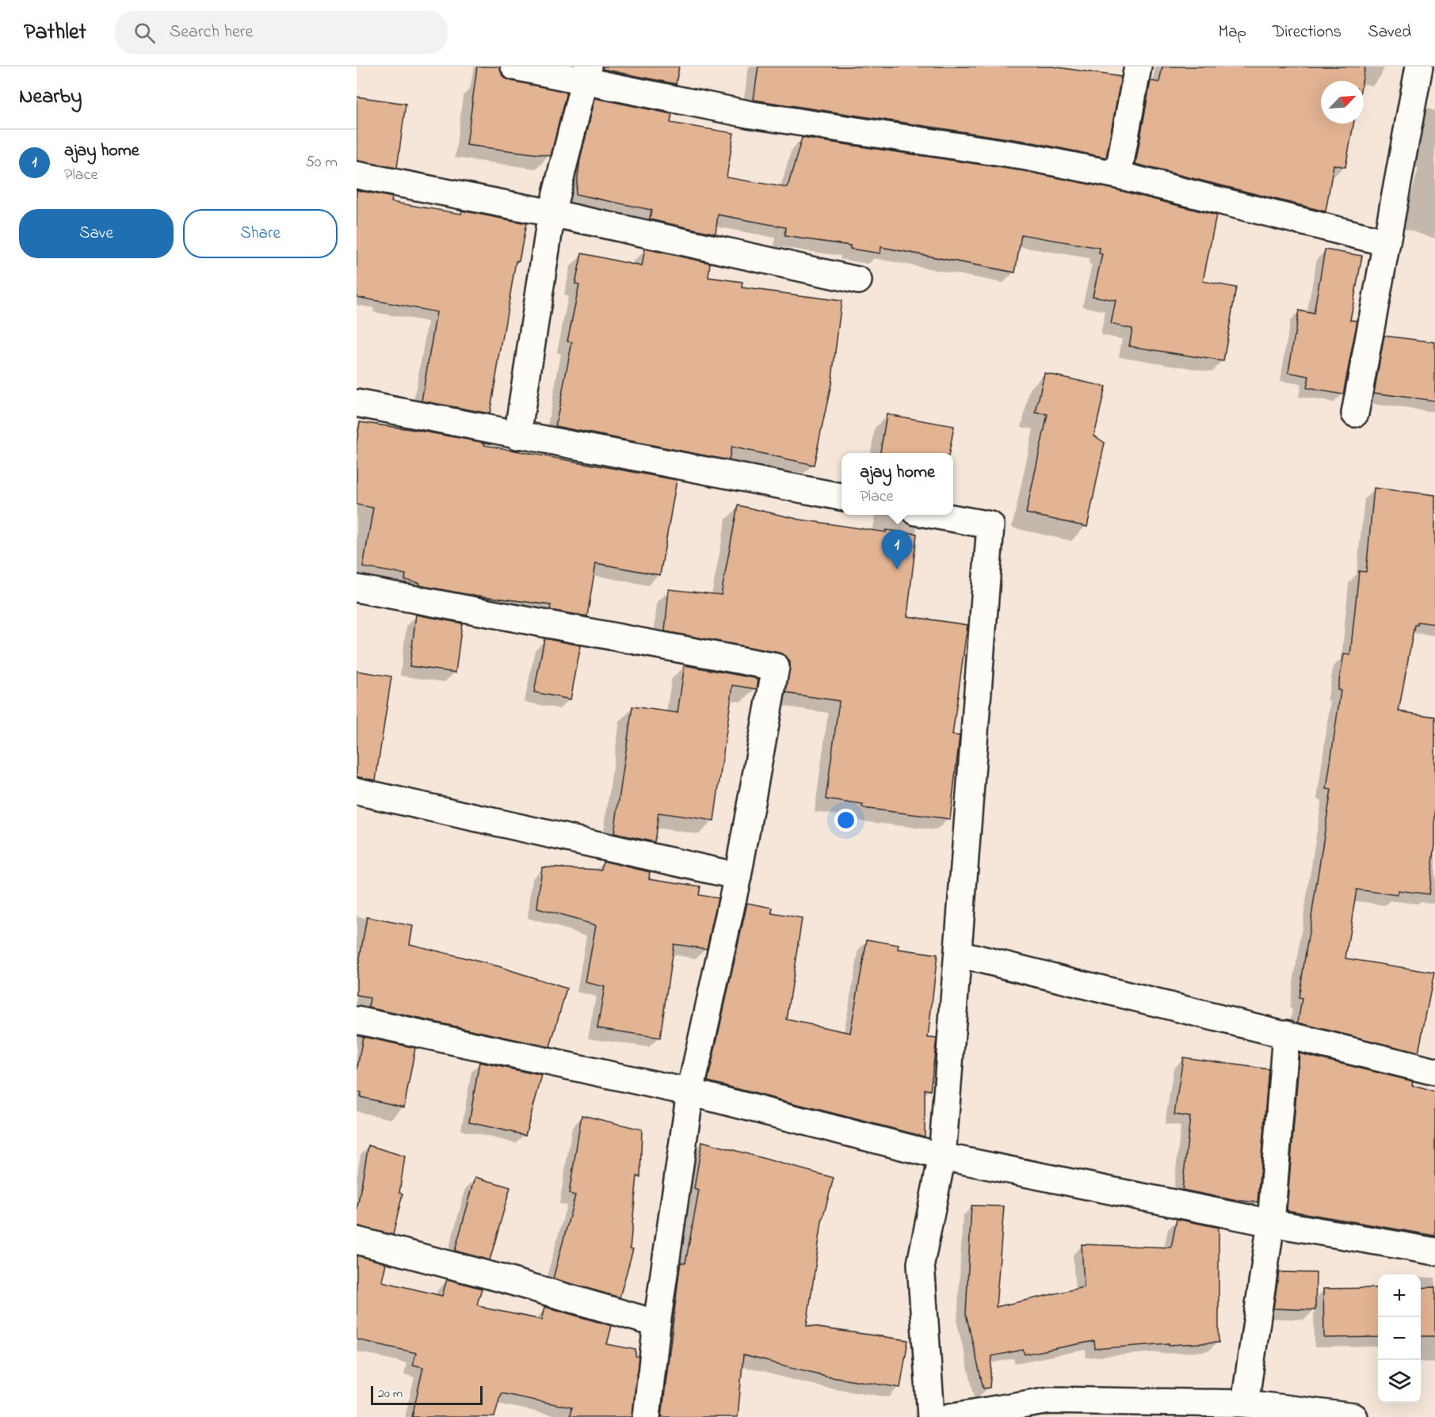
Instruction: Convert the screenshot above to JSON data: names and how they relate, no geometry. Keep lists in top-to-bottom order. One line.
{"scale_bar":"20 m","north":"top right","page":{"header":"Pathlet","search":"Search here","nav":["Map","Directions","Saved"],"heading":"Nearby","list":[{"mark":"1","name":"ajay home","note":"Place","value":"50 m"}],"buttons":["Save","Share"],"popup":["ajay home","Place"],"pins":"1","map_buttons":["+","−"],"scale":"20 m"}}
